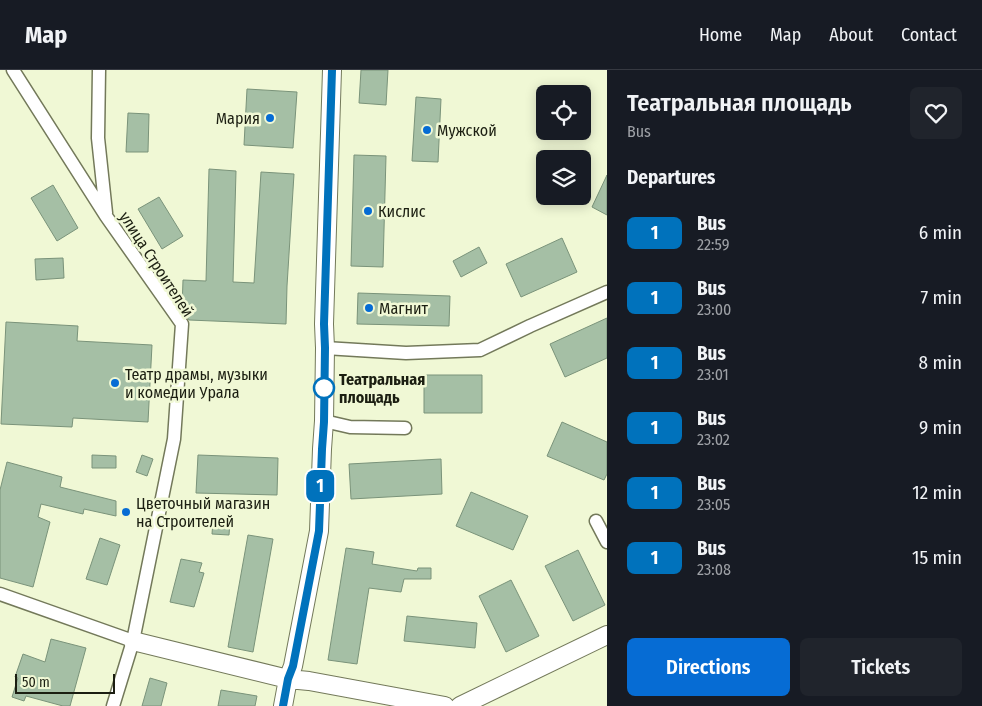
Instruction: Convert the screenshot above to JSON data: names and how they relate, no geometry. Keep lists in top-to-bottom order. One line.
{"streets":{"street":["улица Строителей"]},"places":["Мария","Мужской","Кислис","Магнит","Театр драмы, музыки и комедии Урала","Театральная площадь","Цветочный магазин на Строителей"],"lines":["bus line 1"],"scale_bar":"50 m","page":{"header":"Map","nav":["Home","Map","About","Contact"],"on_map":"1","heading":[["Театральная площадь","Bus"],"Departures"],"list":[{"mark":"1","name":"Bus","note":"22:59","value":"6 min"},{"mark":"1","name":"Bus","note":"23:00","value":"7 min"},{"mark":"1","name":"Bus","note":"23:01","value":"8 min"},{"mark":"1","name":"Bus","note":"23:02","value":"9 min"},{"mark":"1","name":"Bus","note":"23:05","value":"12 min"},{"mark":"1","name":"Bus","note":"23:08","value":"15 min"}],"buttons":["Directions","Tickets"],"scale":"50 m"}}
